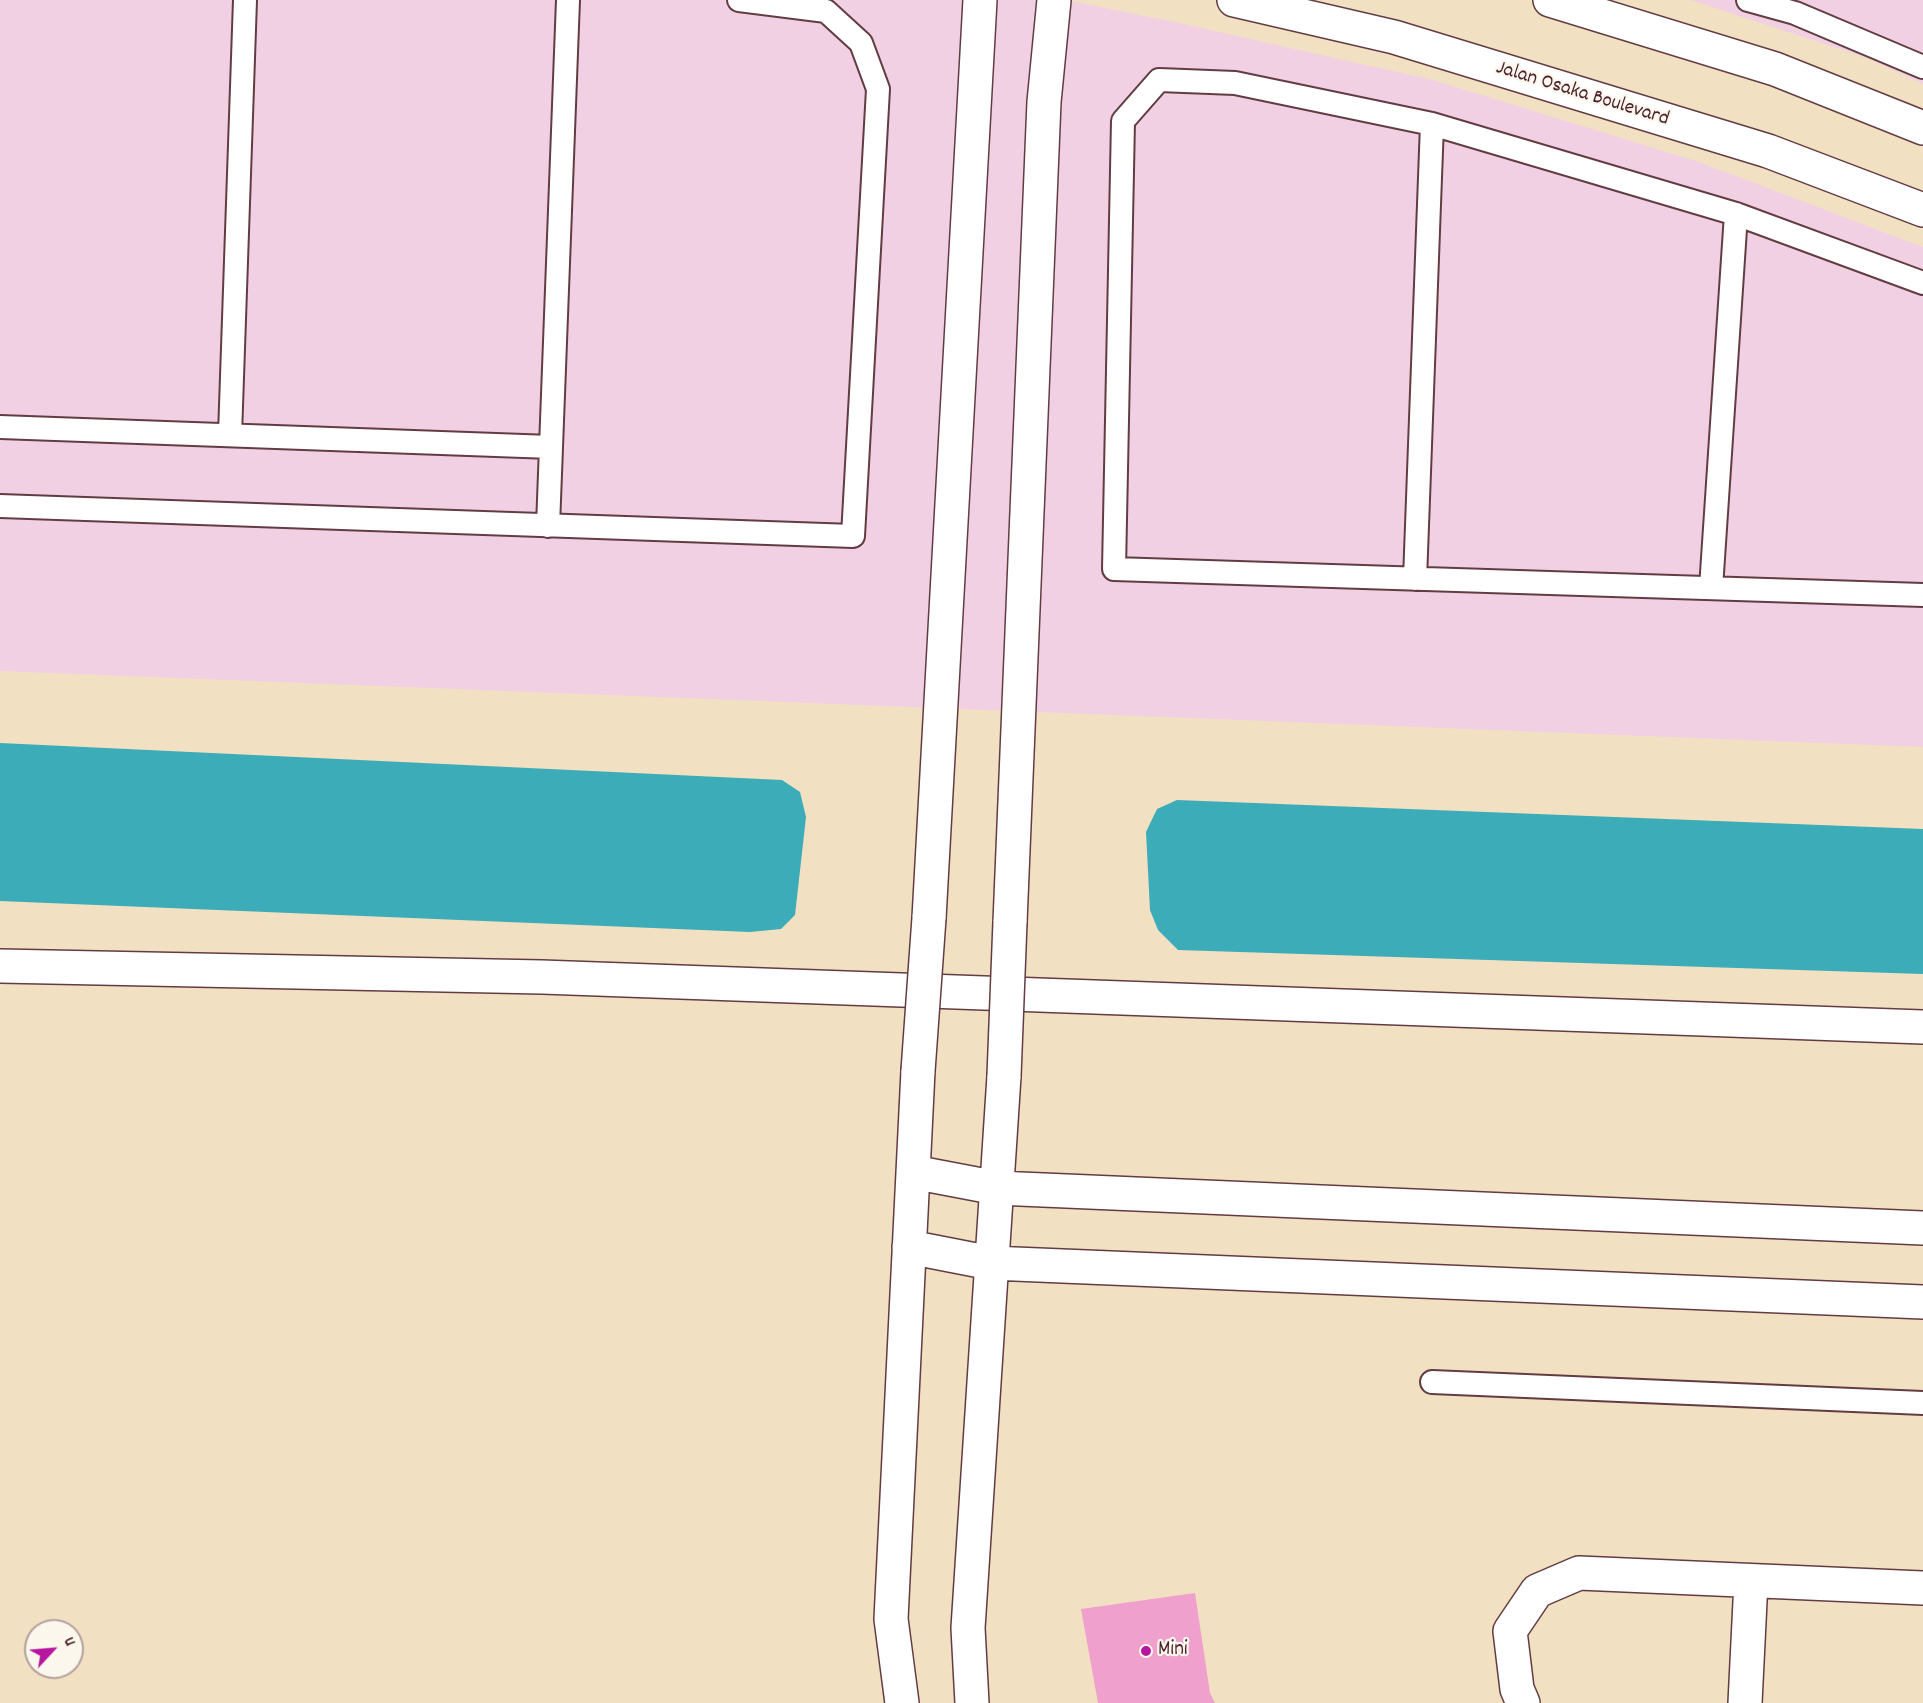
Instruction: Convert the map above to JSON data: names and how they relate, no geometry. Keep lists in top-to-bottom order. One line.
{"streets":{"street":["Jalan Osaka Boulevard"]},"places":["Mini"],"north":"top right"}
